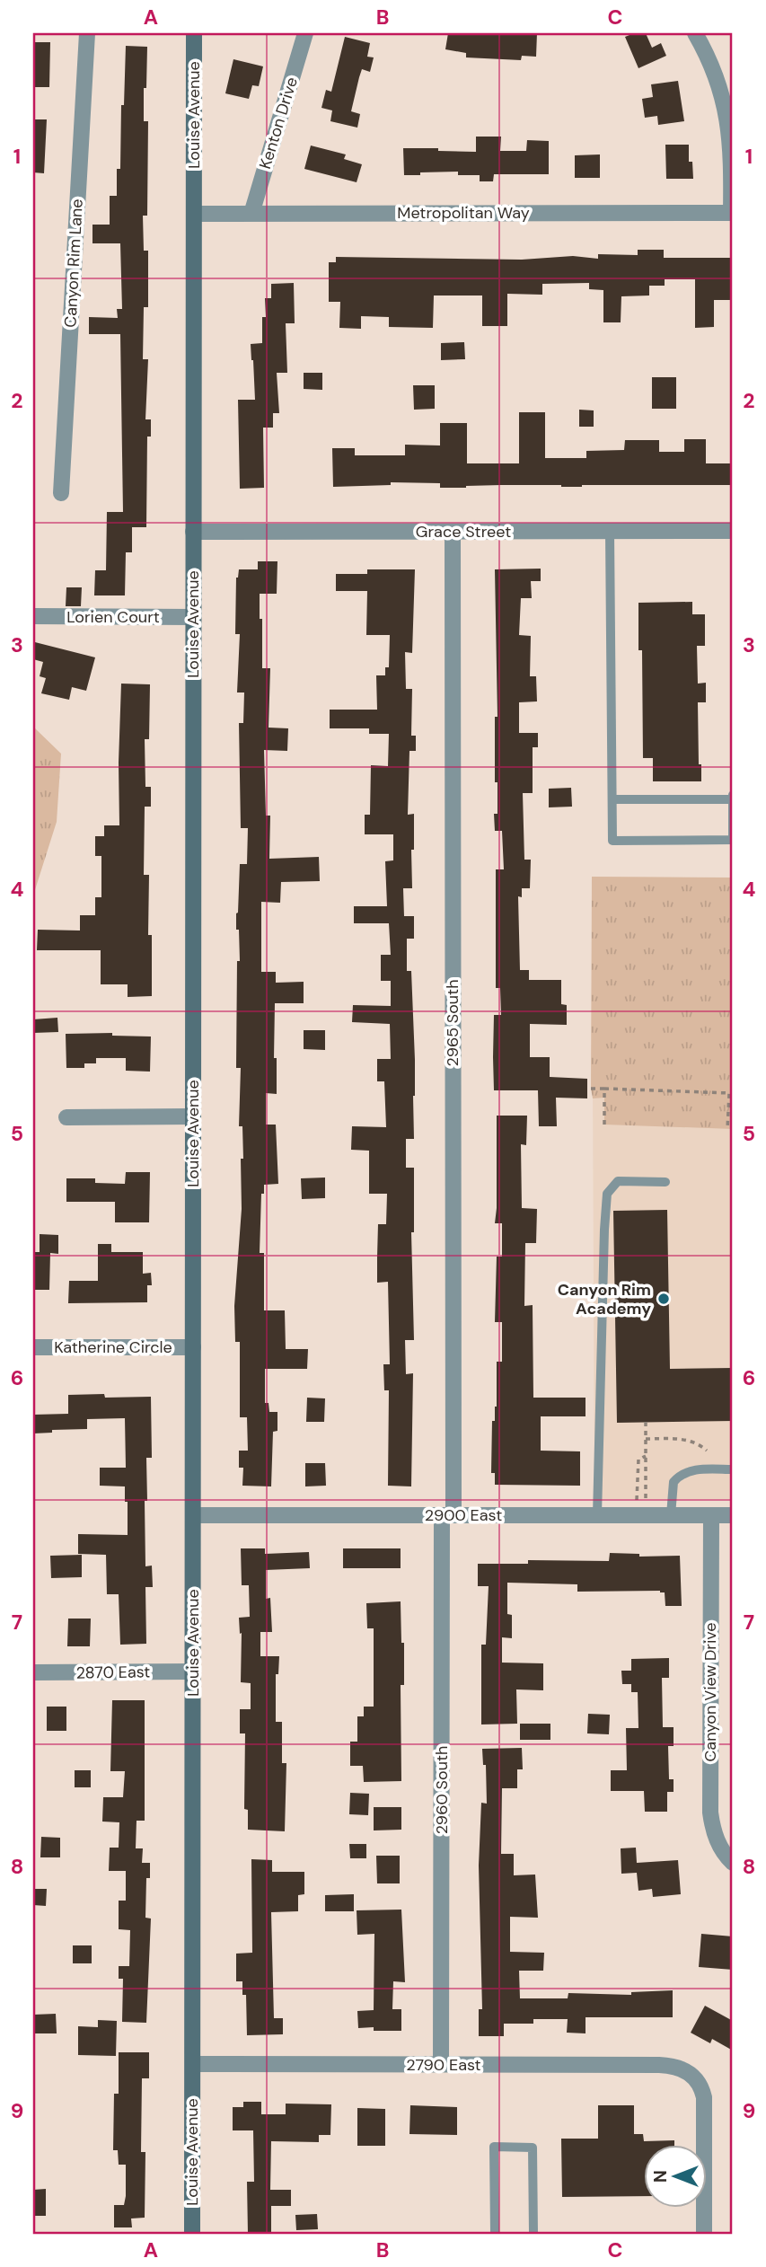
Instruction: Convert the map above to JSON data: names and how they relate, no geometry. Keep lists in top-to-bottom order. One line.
{"streets":{"street":["Louise Avenue","Kenton Drive","Metropolitan Way","Canyon Rim Lane","Grace Street","Lorien Court","2965 South","Katherine Circle","2900 East","2870 East","Canyon View Drive","2960 South","2790 East"]},"crossings":[["Louise Avenue","Metropolitan Way"],["Louise Avenue","Grace Street"],["Louise Avenue","Lorien Court"],["Louise Avenue","Katherine Circle"],["Louise Avenue","2900 East"],["Louise Avenue","2870 East"],["Louise Avenue","2790 East"],["Kenton Drive","Metropolitan Way"],["Grace Street","2965 South"],["2965 South","2900 East"],["2965 South","2960 South"],["2900 East","Canyon View Drive"],["2900 East","2960 South"],["2960 South","2790 East"]],"places":["Canyon Rim Academy"],"north":"left","grid":{"columns":["A","B","C"],"rows":["1","2","3","4","5","6","7","8","9"]}}
